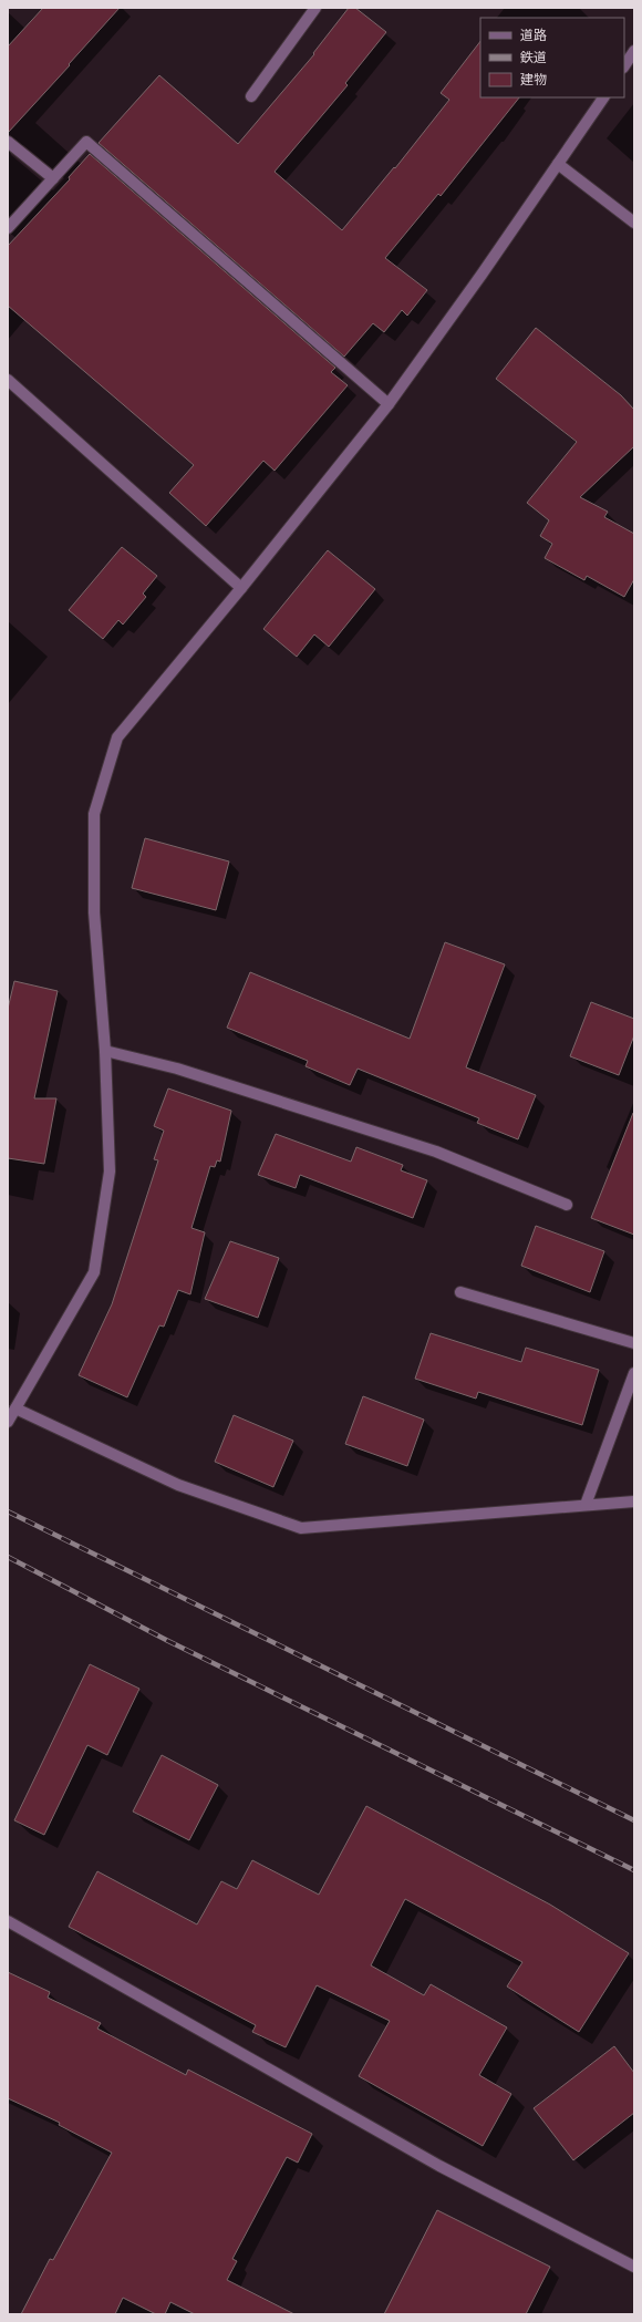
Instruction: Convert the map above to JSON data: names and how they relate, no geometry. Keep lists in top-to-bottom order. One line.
{"legend":["道路","鉄道","建物"]}
